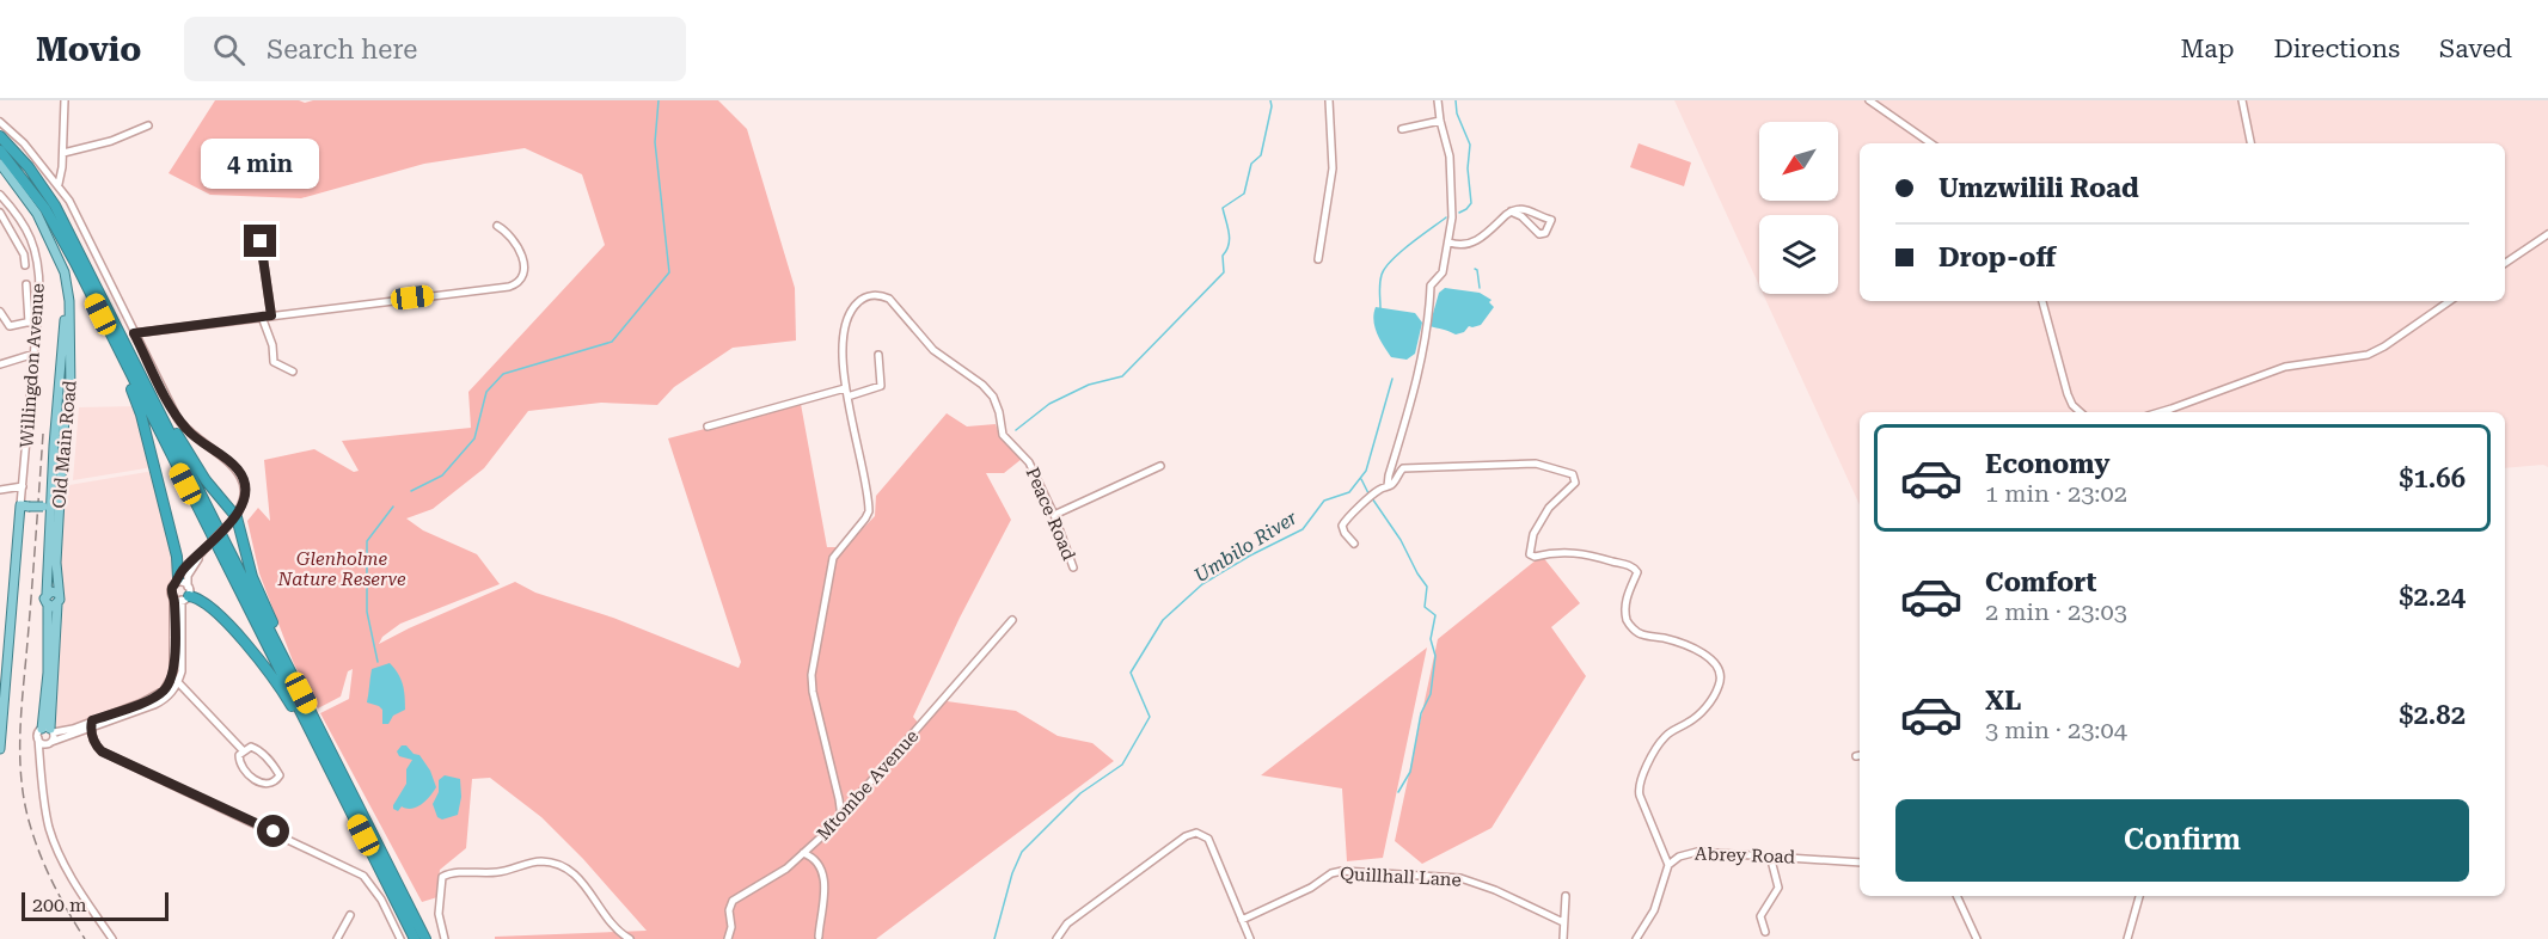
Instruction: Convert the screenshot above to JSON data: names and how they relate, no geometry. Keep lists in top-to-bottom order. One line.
{"streets":{"main road":["Old Main Road"],"street":["Willingdon Avenue","Peace Road","Mtombe Avenue","Abrey Road","Quillhall Lane"]},"crossings":[["Peace Road","Mtombe Avenue"]],"water":["Umbilo River"],"parks":["Glenholme Nature Reserve"],"scale_bar":"200 m","north":"bottom left","page":{"header":"Movio","search":"Search here","nav":["Map","Directions","Saved"],"bubble":"4 min","banner":["Umzwilili Road","Drop-off"],"list":[{"name":"Economy","note":"1 min · 23:02","value":"$1.66"},{"name":"Comfort","note":"2 min · 23:03","value":"$2.24"},{"name":"XL","note":"3 min · 23:04","value":"$2.82"}],"buttons":"Confirm","scale":"200 m"}}
